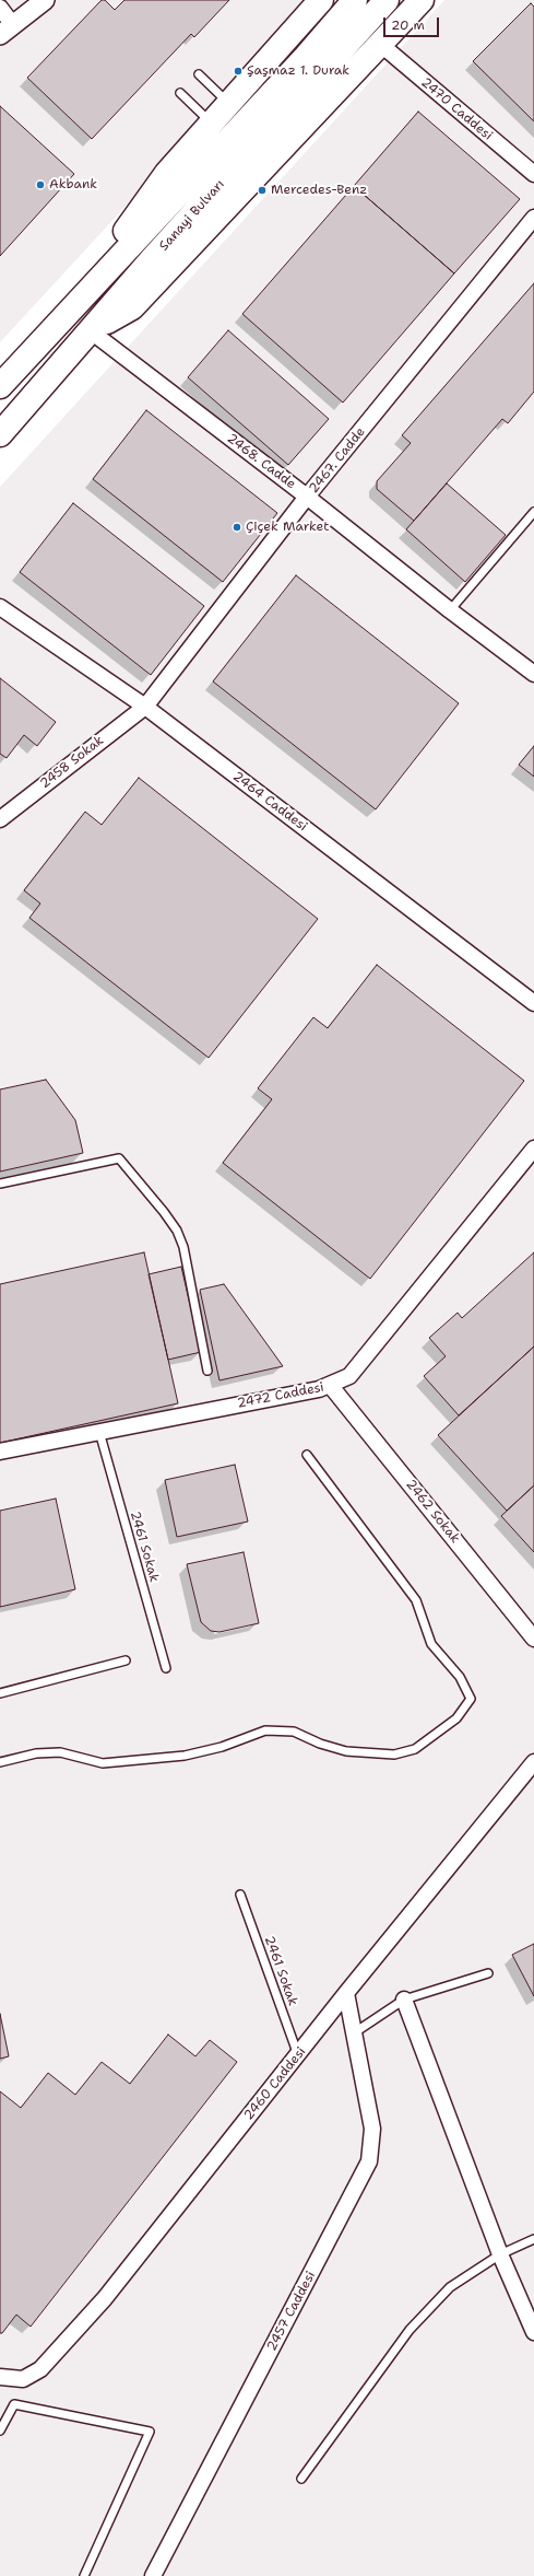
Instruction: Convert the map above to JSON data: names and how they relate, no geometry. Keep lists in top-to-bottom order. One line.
{"streets":{"main road":["Sanayi Bulvarı"],"street":["2470 Caddesi","2467. Cadde","2468. Cadde","2458 Sokak","2464 Caddesi","2472 Caddesi","2462 Sokak","2460 Caddesi","2457 Caddesi"],"lane":["2461 Sokak"]},"crossings":[["Sanayi Bulvarı","2468. Cadde"],["2467. Cadde","2468. Cadde"],["2467. Cadde","2458 Sokak"],["2467. Cadde","2464 Caddesi"],["2458 Sokak","2464 Caddesi"],["2472 Caddesi","2462 Sokak"],["2472 Caddesi","2461 Sokak"],["2461 Sokak","2460 Caddesi"],["2460 Caddesi","2457 Caddesi"]],"places":["Şaşmaz 1. Durak","Akbank","Mercedes-Benz","Çiçek Market"],"scale_bar":"20 m"}
